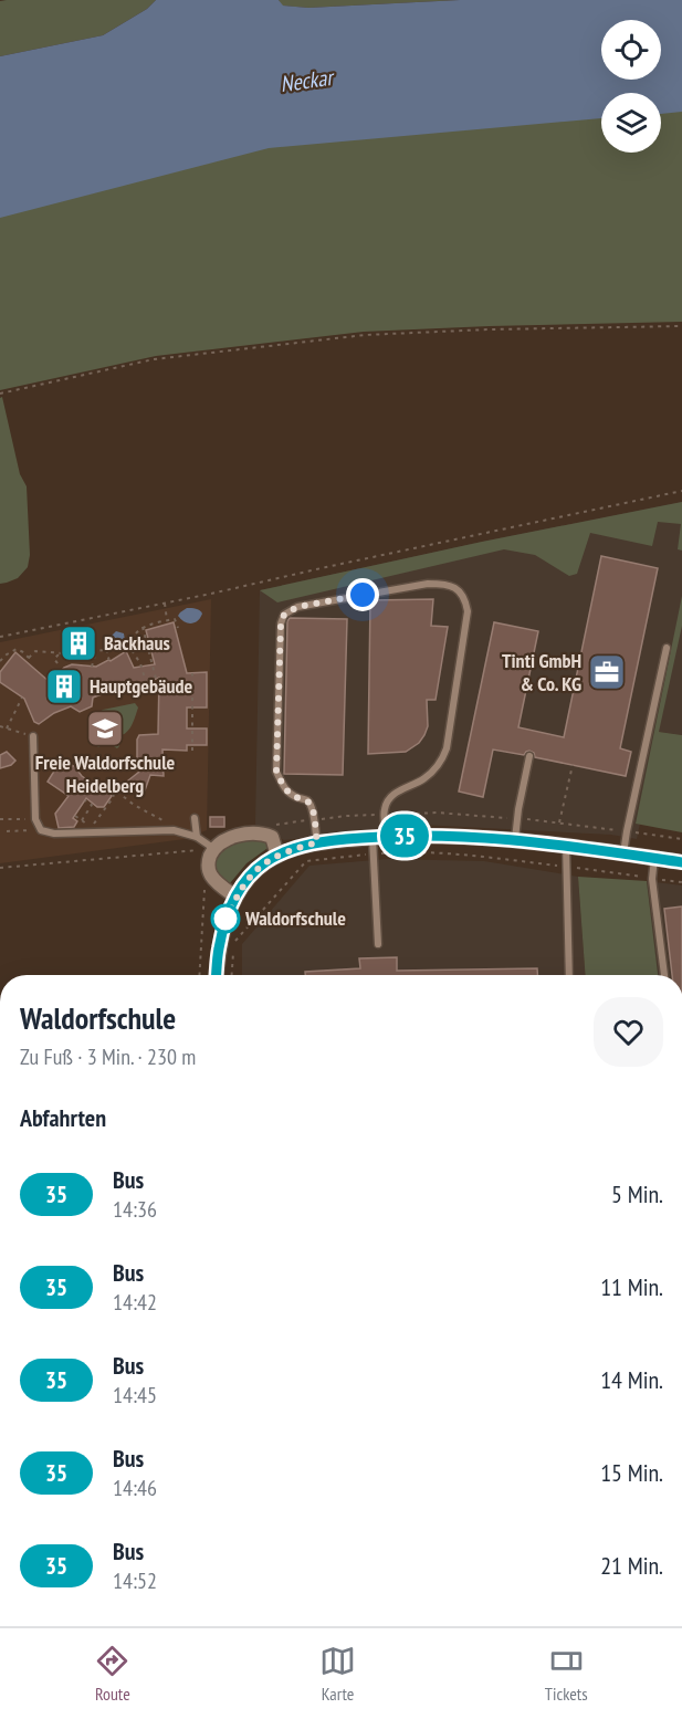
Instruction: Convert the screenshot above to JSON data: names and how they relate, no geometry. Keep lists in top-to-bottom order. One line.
{"water":["Neckar"],"places":{"building":["Backhaus","Hauptgebäude"],"office":["Tinti GmbH & Co. KG"],"school or university":["Freie Waldorfschule Heidelberg"],"other":["Waldorfschule"]},"lines":["bus line 35"],"page":{"on_map":"35","heading":[["Waldorfschule","Zu Fuß · 3 Min. · 230 m"],"Abfahrten"],"list":[{"mark":"35","name":"Bus","note":"14:36","value":"5 Min."},{"mark":"35","name":"Bus","note":"14:42","value":"11 Min."},{"mark":"35","name":"Bus","note":"14:45","value":"14 Min."},{"mark":"35","name":"Bus","note":"14:46","value":"15 Min."},{"mark":"35","name":"Bus","note":"14:52","value":"21 Min."}],"tabs":["Route","Karte","Tickets"]}}
